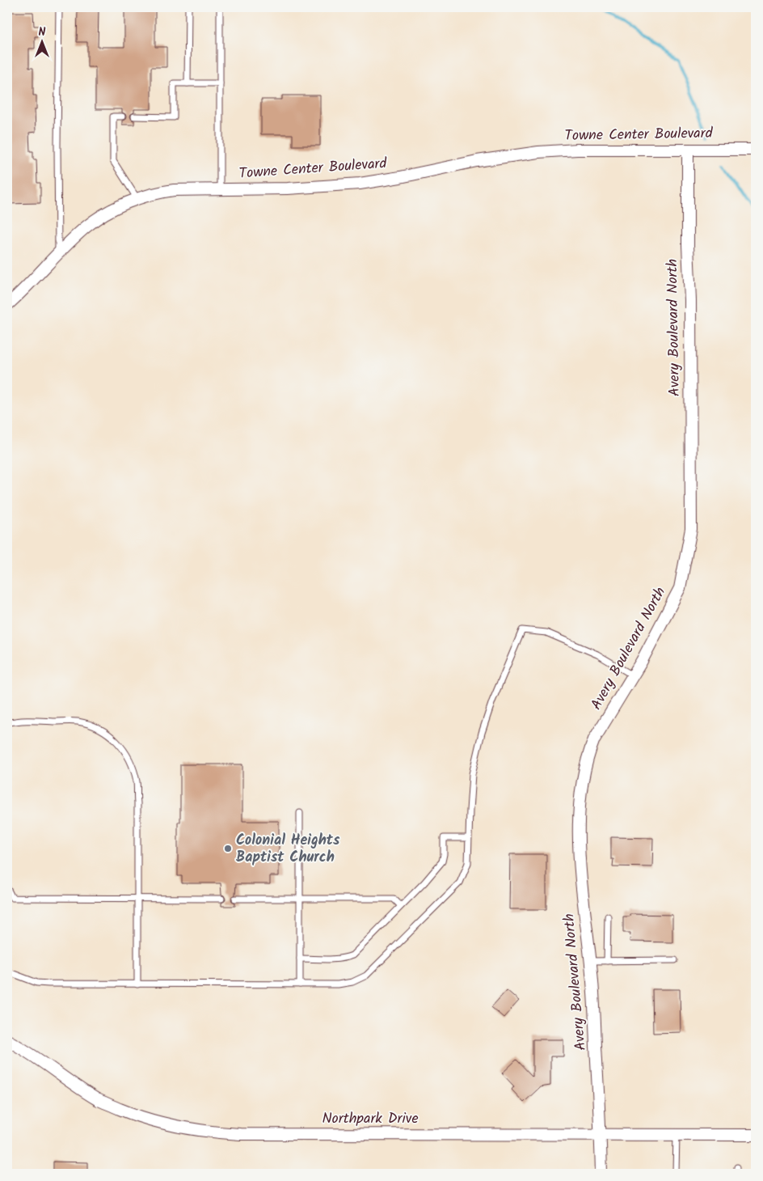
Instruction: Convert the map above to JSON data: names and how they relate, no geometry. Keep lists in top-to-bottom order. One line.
{"streets":{"street":["Towne Center Boulevard","Avery Boulevard North","Northpark Drive"]},"crossings":[["Towne Center Boulevard","Avery Boulevard North"],["Avery Boulevard North","Northpark Drive"]],"places":["Colonial Heights Baptist Church"],"north":"top"}
